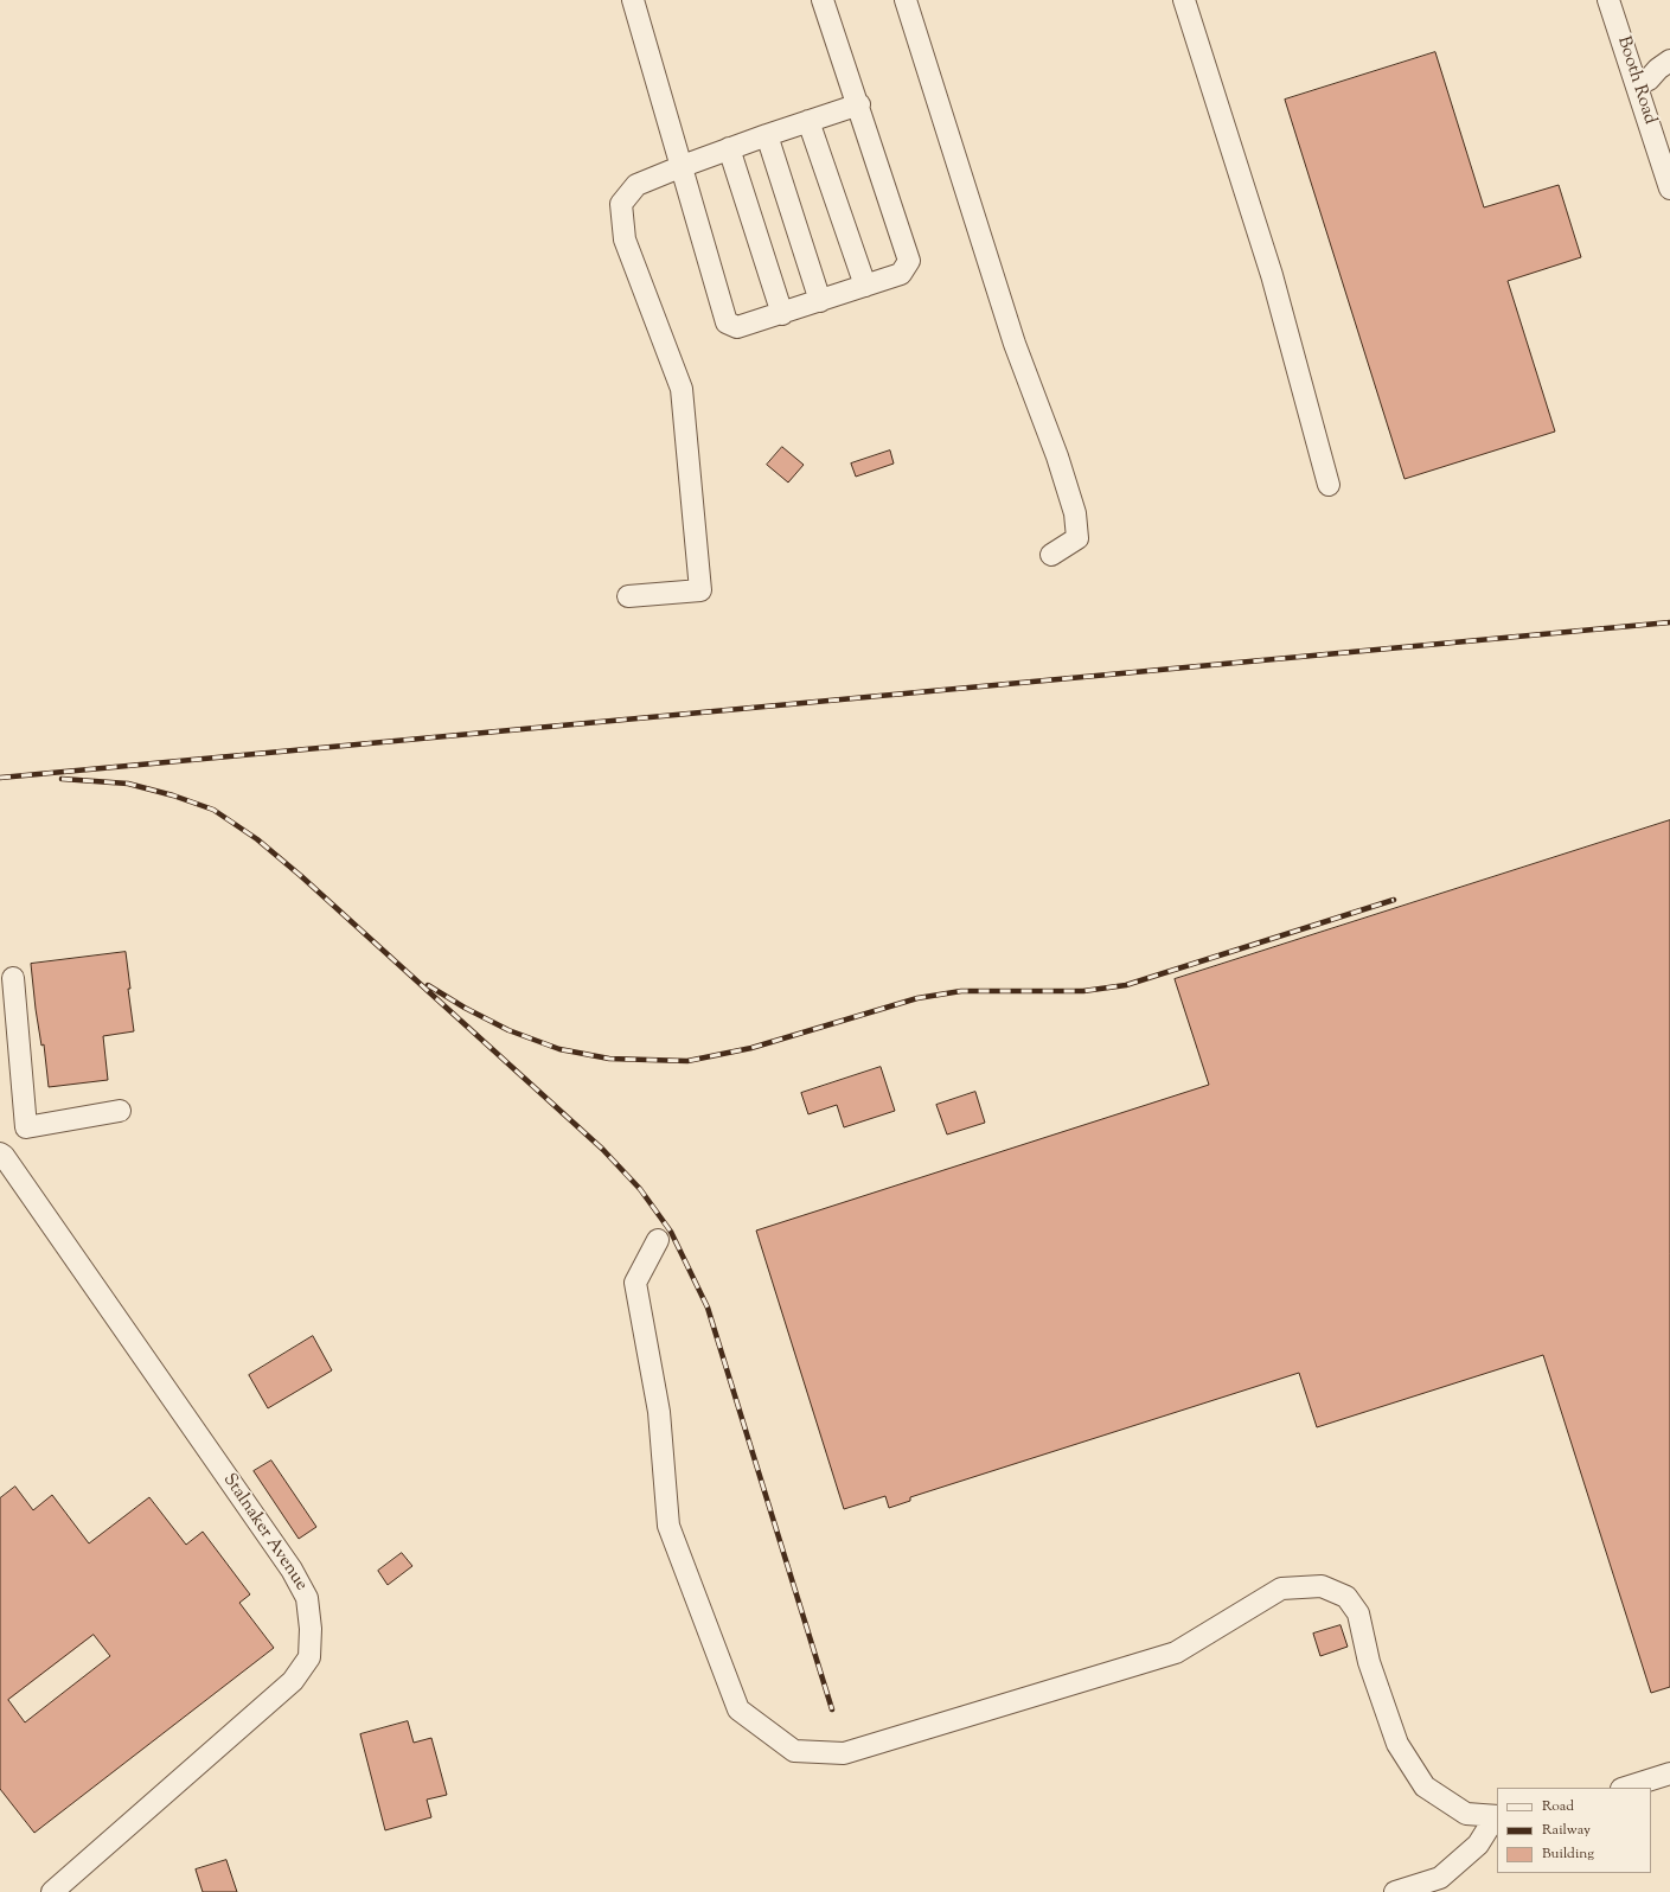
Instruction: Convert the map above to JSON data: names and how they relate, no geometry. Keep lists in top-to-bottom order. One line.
{"streets":{"street":["Booth Road","Stalnaker Avenue"]},"legend":["Road","Railway","Building"]}
